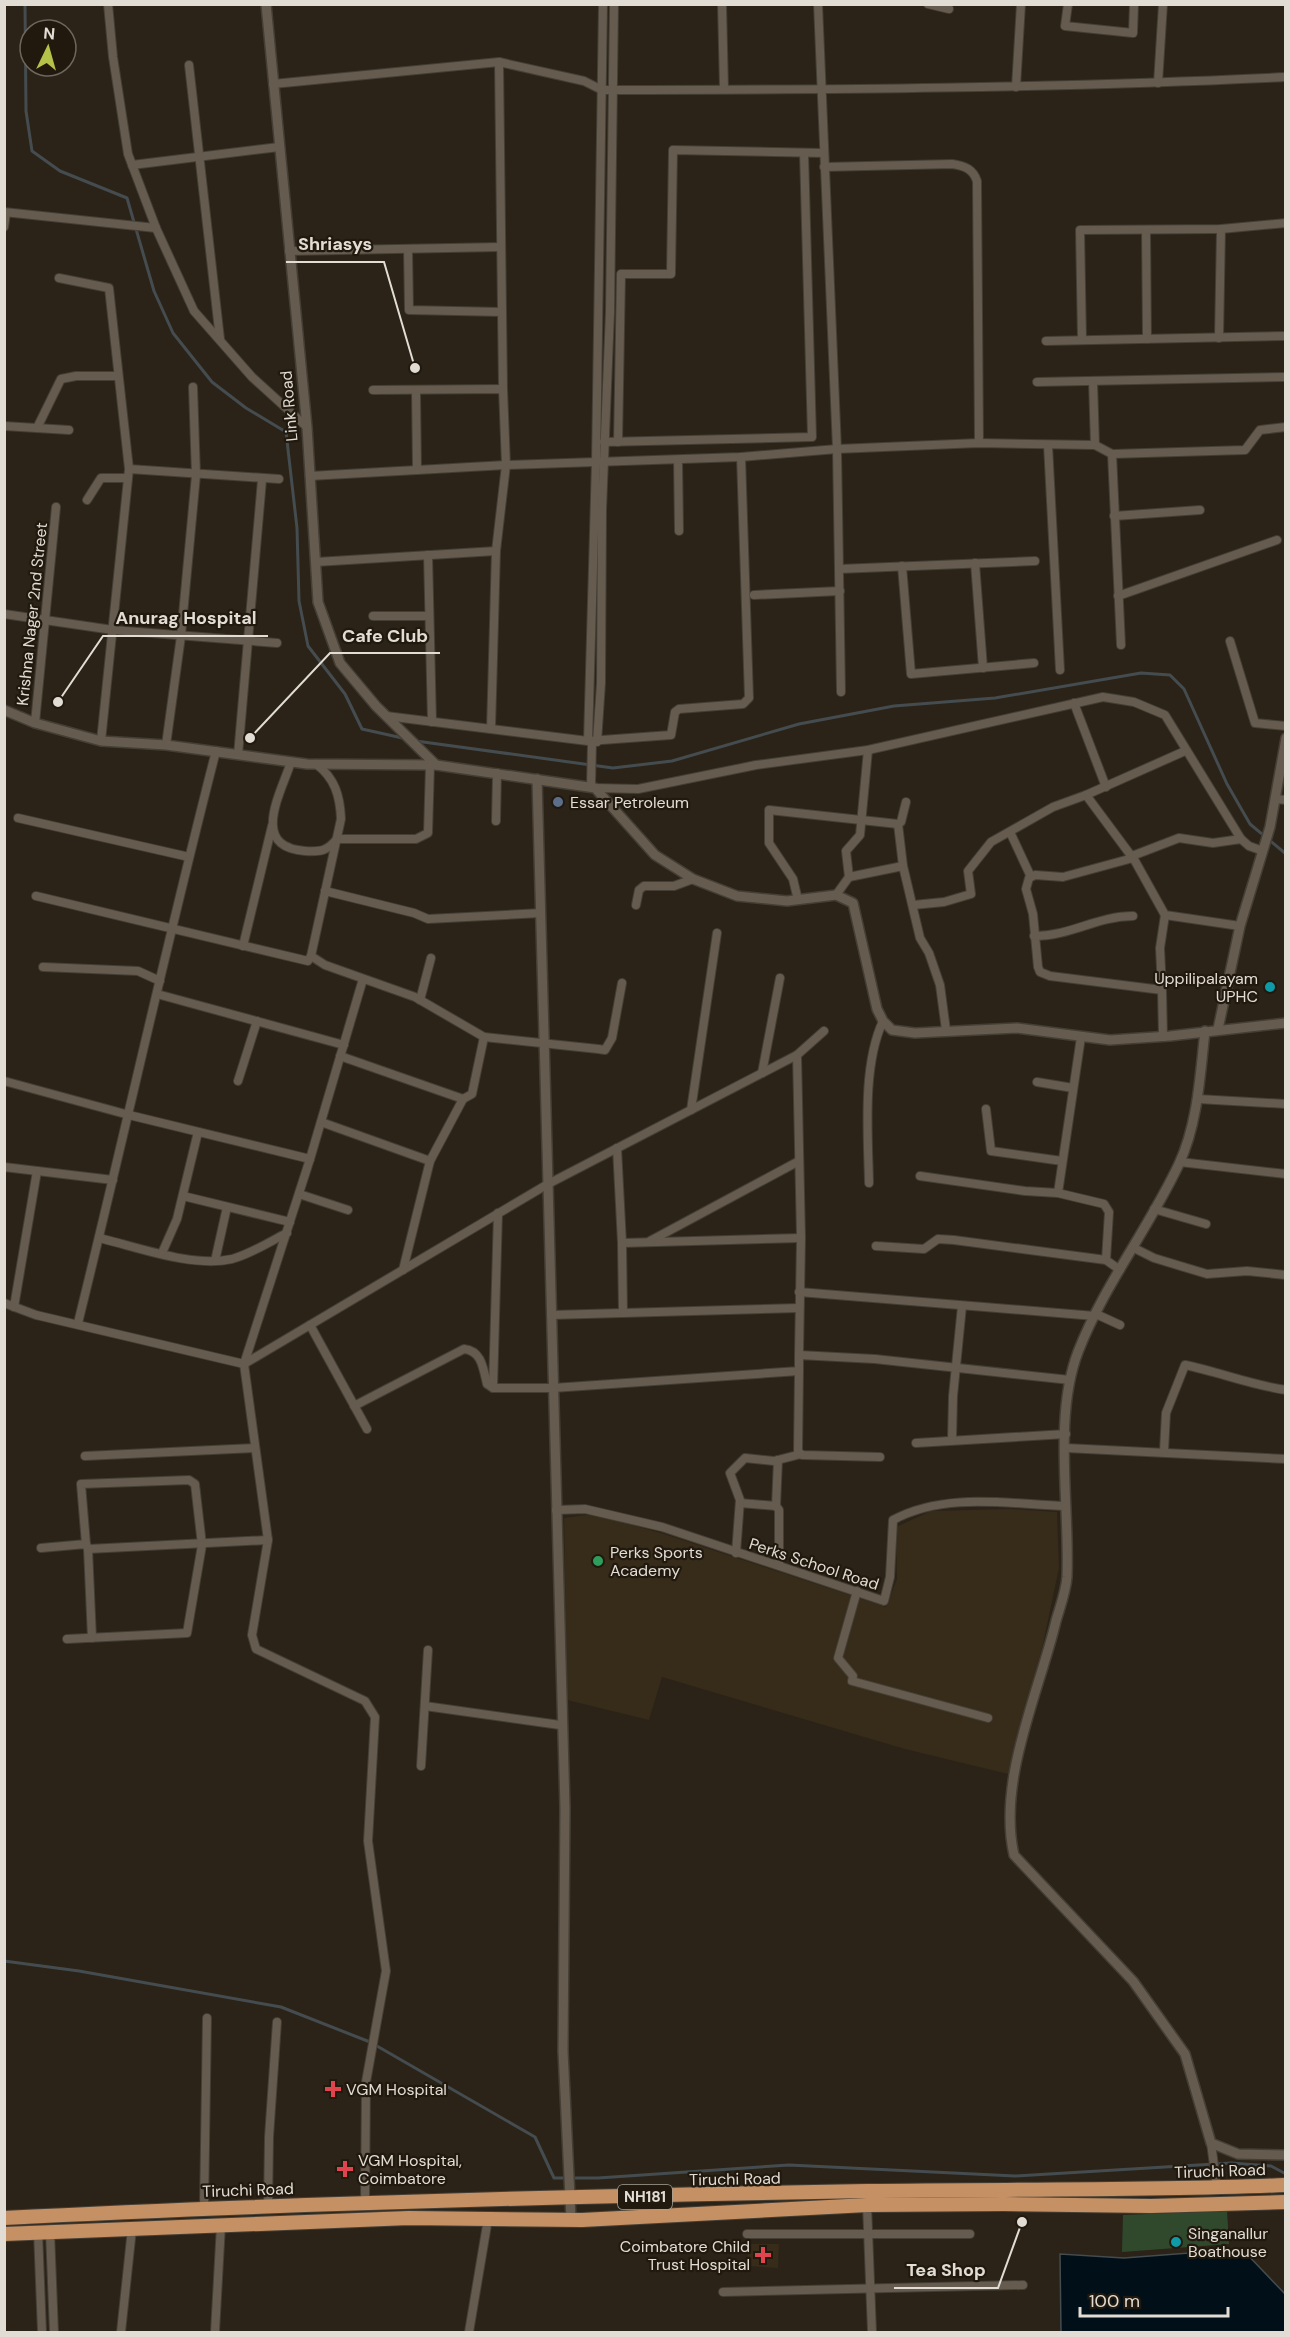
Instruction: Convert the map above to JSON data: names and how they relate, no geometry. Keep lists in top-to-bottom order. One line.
{"streets":{"highway":["Tiruchi Road","NH181"],"street":["Link Road","Krishna Nager 2nd Street","Perks School Road"]},"places":{"other":["Shriasys","Anurag Hospital","Cafe Club","Essar Petroleum","Uppilipalayam UPHC","Perks Sports Academy","Tea Shop","Singanallur Boathouse"],"health":["VGM Hospital","VGM Hospital, Coimbatore","Coimbatore Child Trust Hospital"]},"scale_bar":"100 m","north":"top"}
